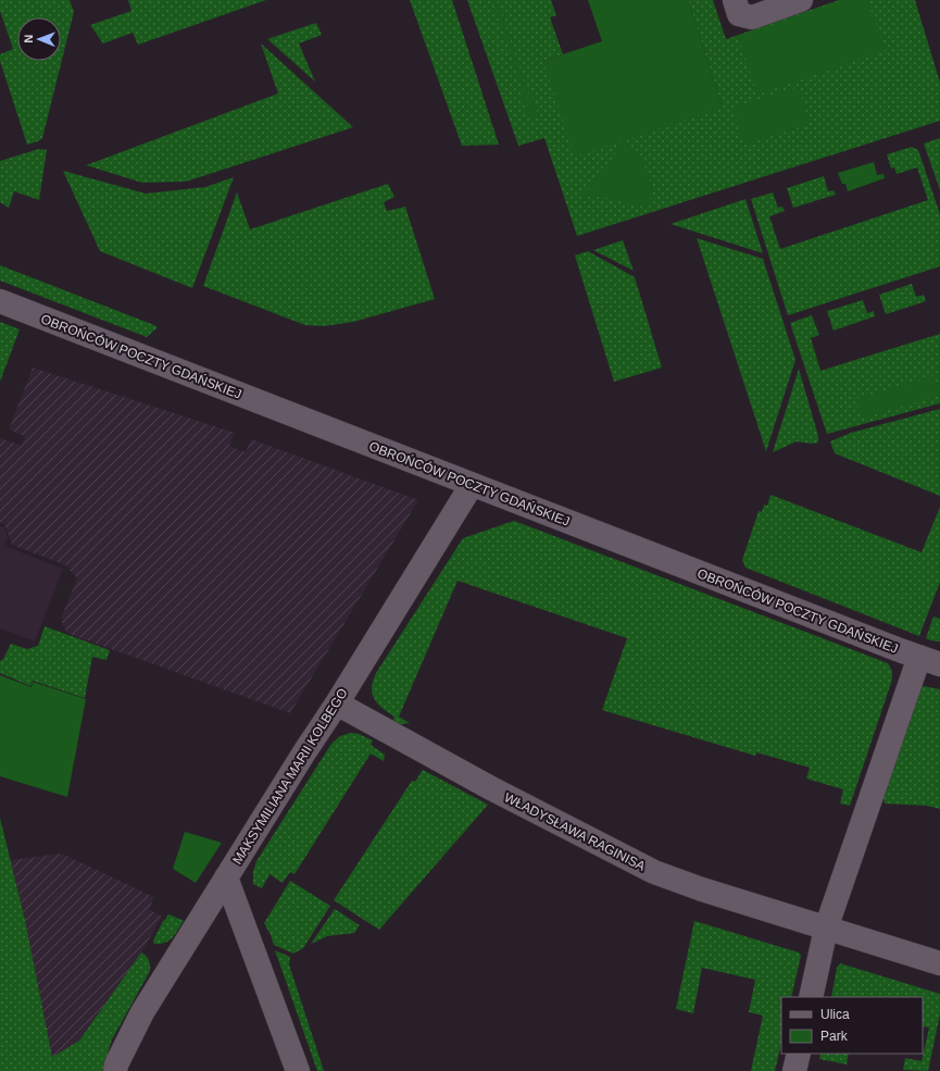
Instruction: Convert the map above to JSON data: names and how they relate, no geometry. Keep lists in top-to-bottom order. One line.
{"streets":{"street":["OBROŃCÓW POCZTY GDAŃSKIEJ","MAKSYMILIANA MARII KOLBEGO","WŁADYSŁAWA RAGINISA"]},"crossings":[["OBROŃCÓW POCZTY GDAŃSKIEJ","MAKSYMILIANA MARII KOLBEGO"],["MAKSYMILIANA MARII KOLBEGO","WŁADYSŁAWA RAGINISA"]],"legend":["Ulica","Park"],"north":"left"}
